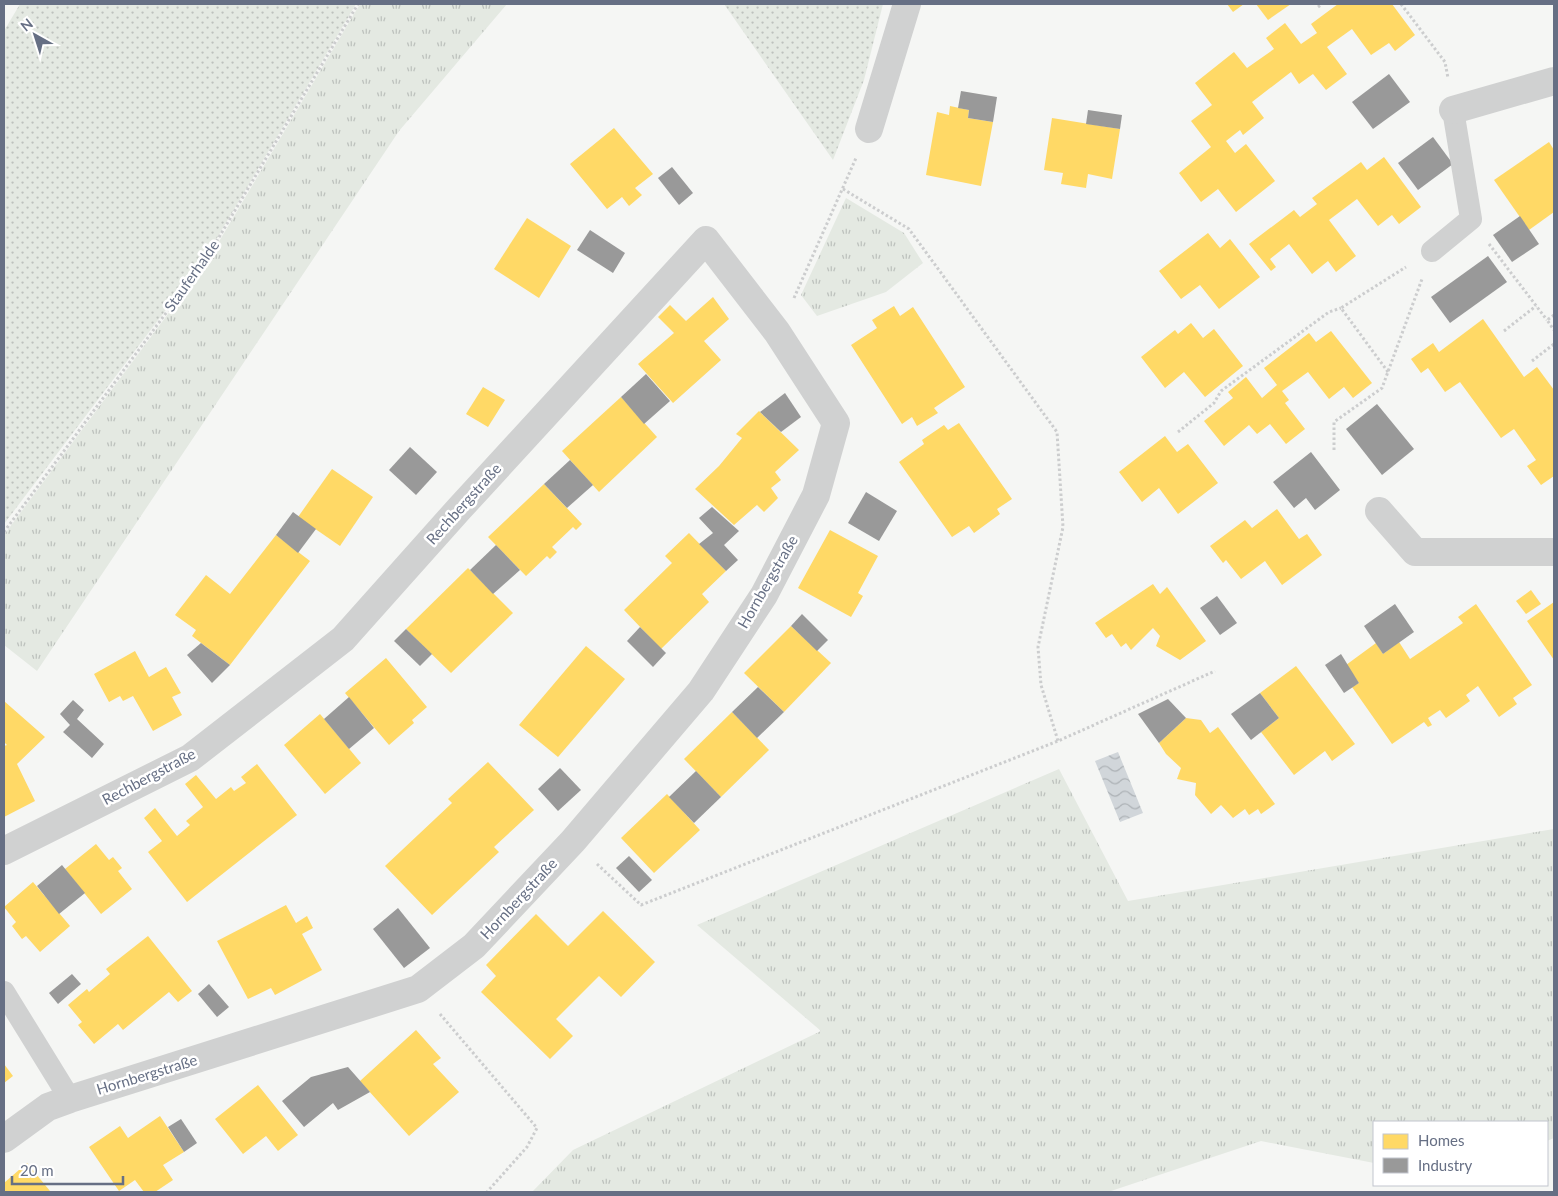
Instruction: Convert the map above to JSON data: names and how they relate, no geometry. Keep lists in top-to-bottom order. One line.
{"streets":{"street":["Rechbergstraße","Hornbergstraße"],"path":["Stauferhalde"]},"crossings":[["Rechbergstraße","Hornbergstraße"]],"legend":["Homes","Industry"],"scale_bar":"20 m","north":"top left"}
